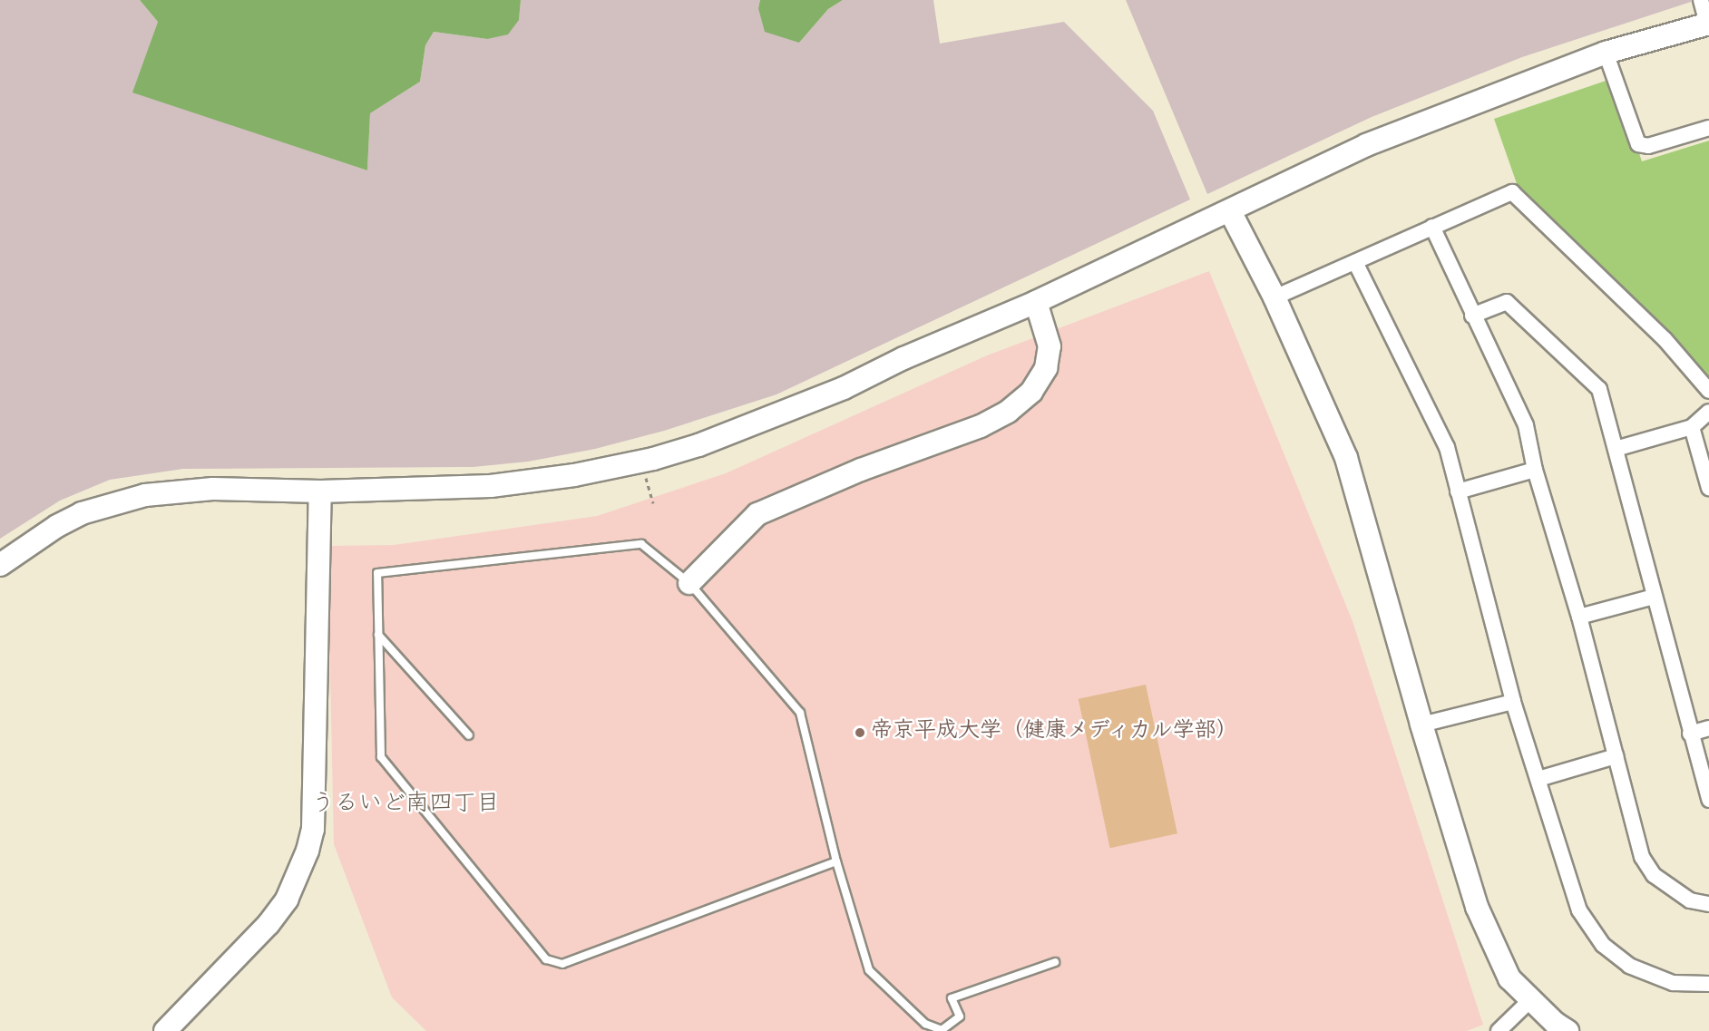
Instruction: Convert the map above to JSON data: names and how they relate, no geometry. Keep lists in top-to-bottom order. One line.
{"districts":["うるいど南四丁目"],"places":["帝京平成大学（健康メディカル学部）"]}
